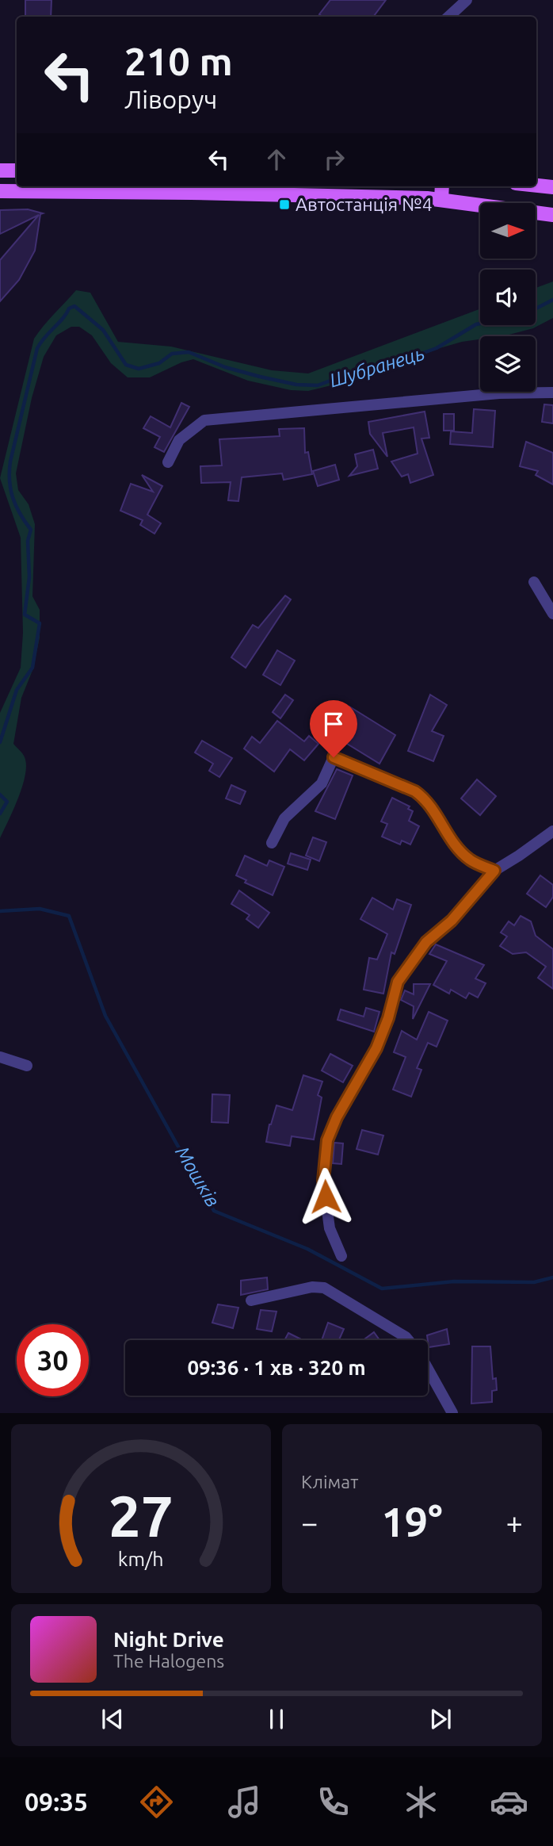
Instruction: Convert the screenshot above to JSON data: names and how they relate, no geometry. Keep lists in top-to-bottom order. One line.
{"water":["Шубранець","Мошків"],"places":{"transit":["Автостанція №4"]},"north":"right","page":{"turn":["210 m","Ліворуч"],"limit":"30","trip":"09:36 · 1 хв · 320 m","tile":"Клімат","heat":["−","19°","+"],"song":["Night Drive","The Halogens"],"tabs":"09:35","gauge":["27","km/h"]}}
